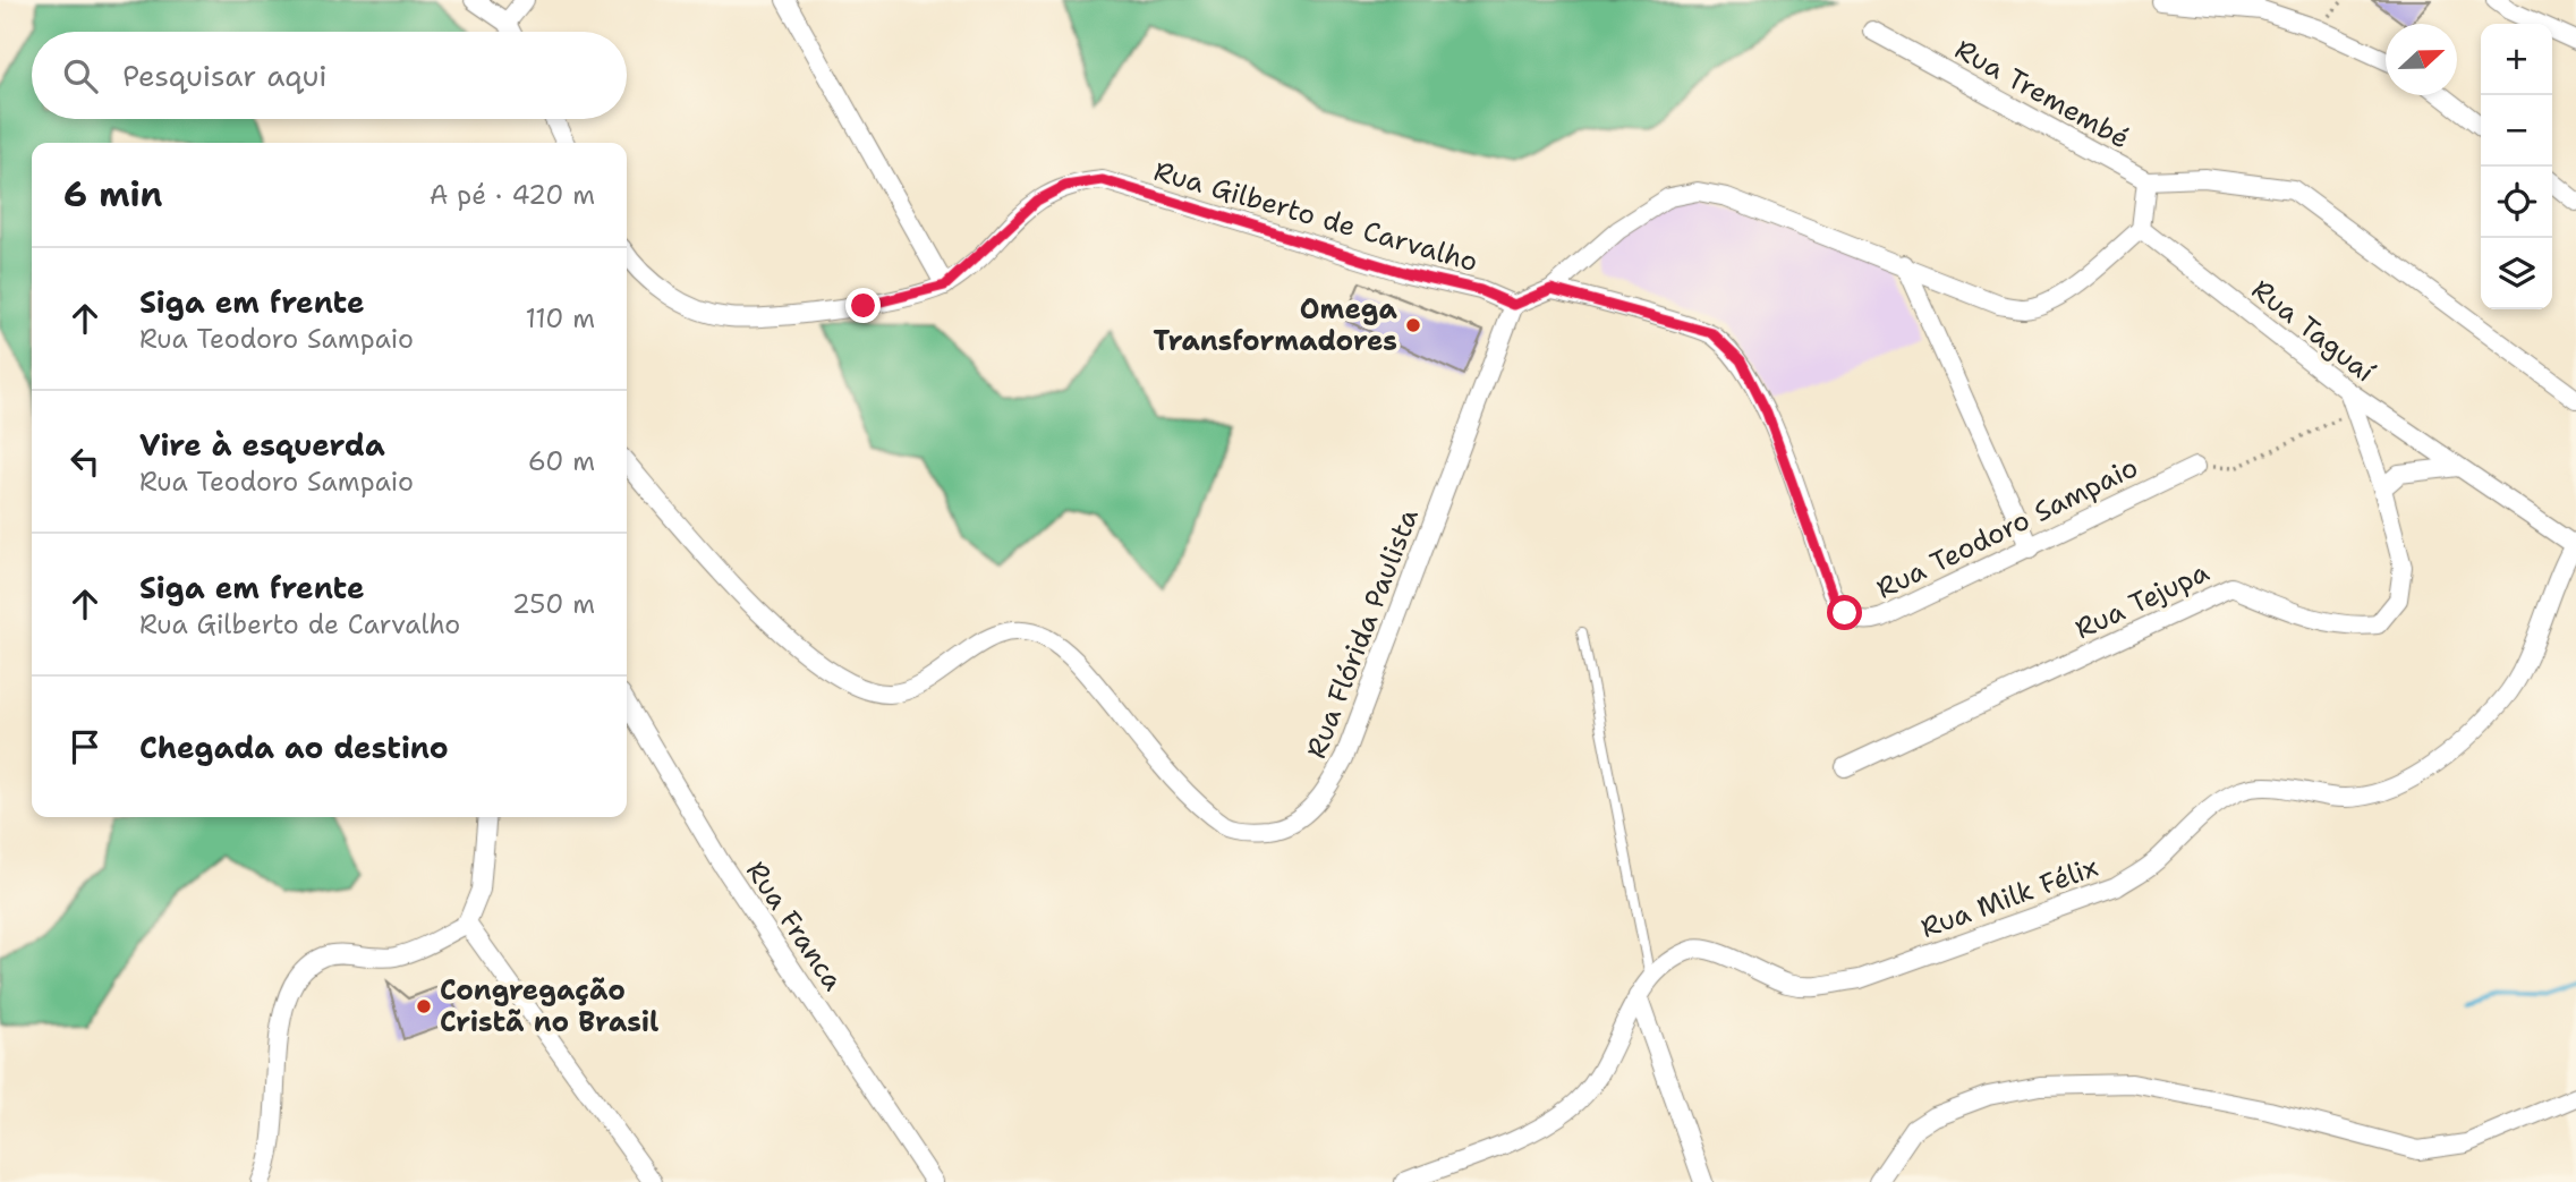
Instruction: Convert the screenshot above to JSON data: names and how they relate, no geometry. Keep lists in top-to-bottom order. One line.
{"streets":{"street":["Rua Tremembé","Rua Gilberto de Carvalho","Rua Taguaí","Rua Teodoro Sampaio","Rua Tejupa","Rua Flórida Paulista","Rua Milk Félix","Rua Franca"]},"crossings":[["Rua Gilberto de Carvalho","Rua Flórida Paulista"],["Rua Taguaí","Rua Tejupa"]],"places":["Omega Transformadores","Congregação Cristã no Brasil"],"north":"right","page":{"map_buttons":["+","−"],"search":"Pesquisar aqui","heading":["6 min","A pé · 420 m"],"list":[["Siga em frente","Rua Teodoro Sampaio","110 m"],["Vire à esquerda","Rua Teodoro Sampaio","60 m"],["Siga em frente","Rua Gilberto de Carvalho","250 m"],"Chegada ao destino"]}}
